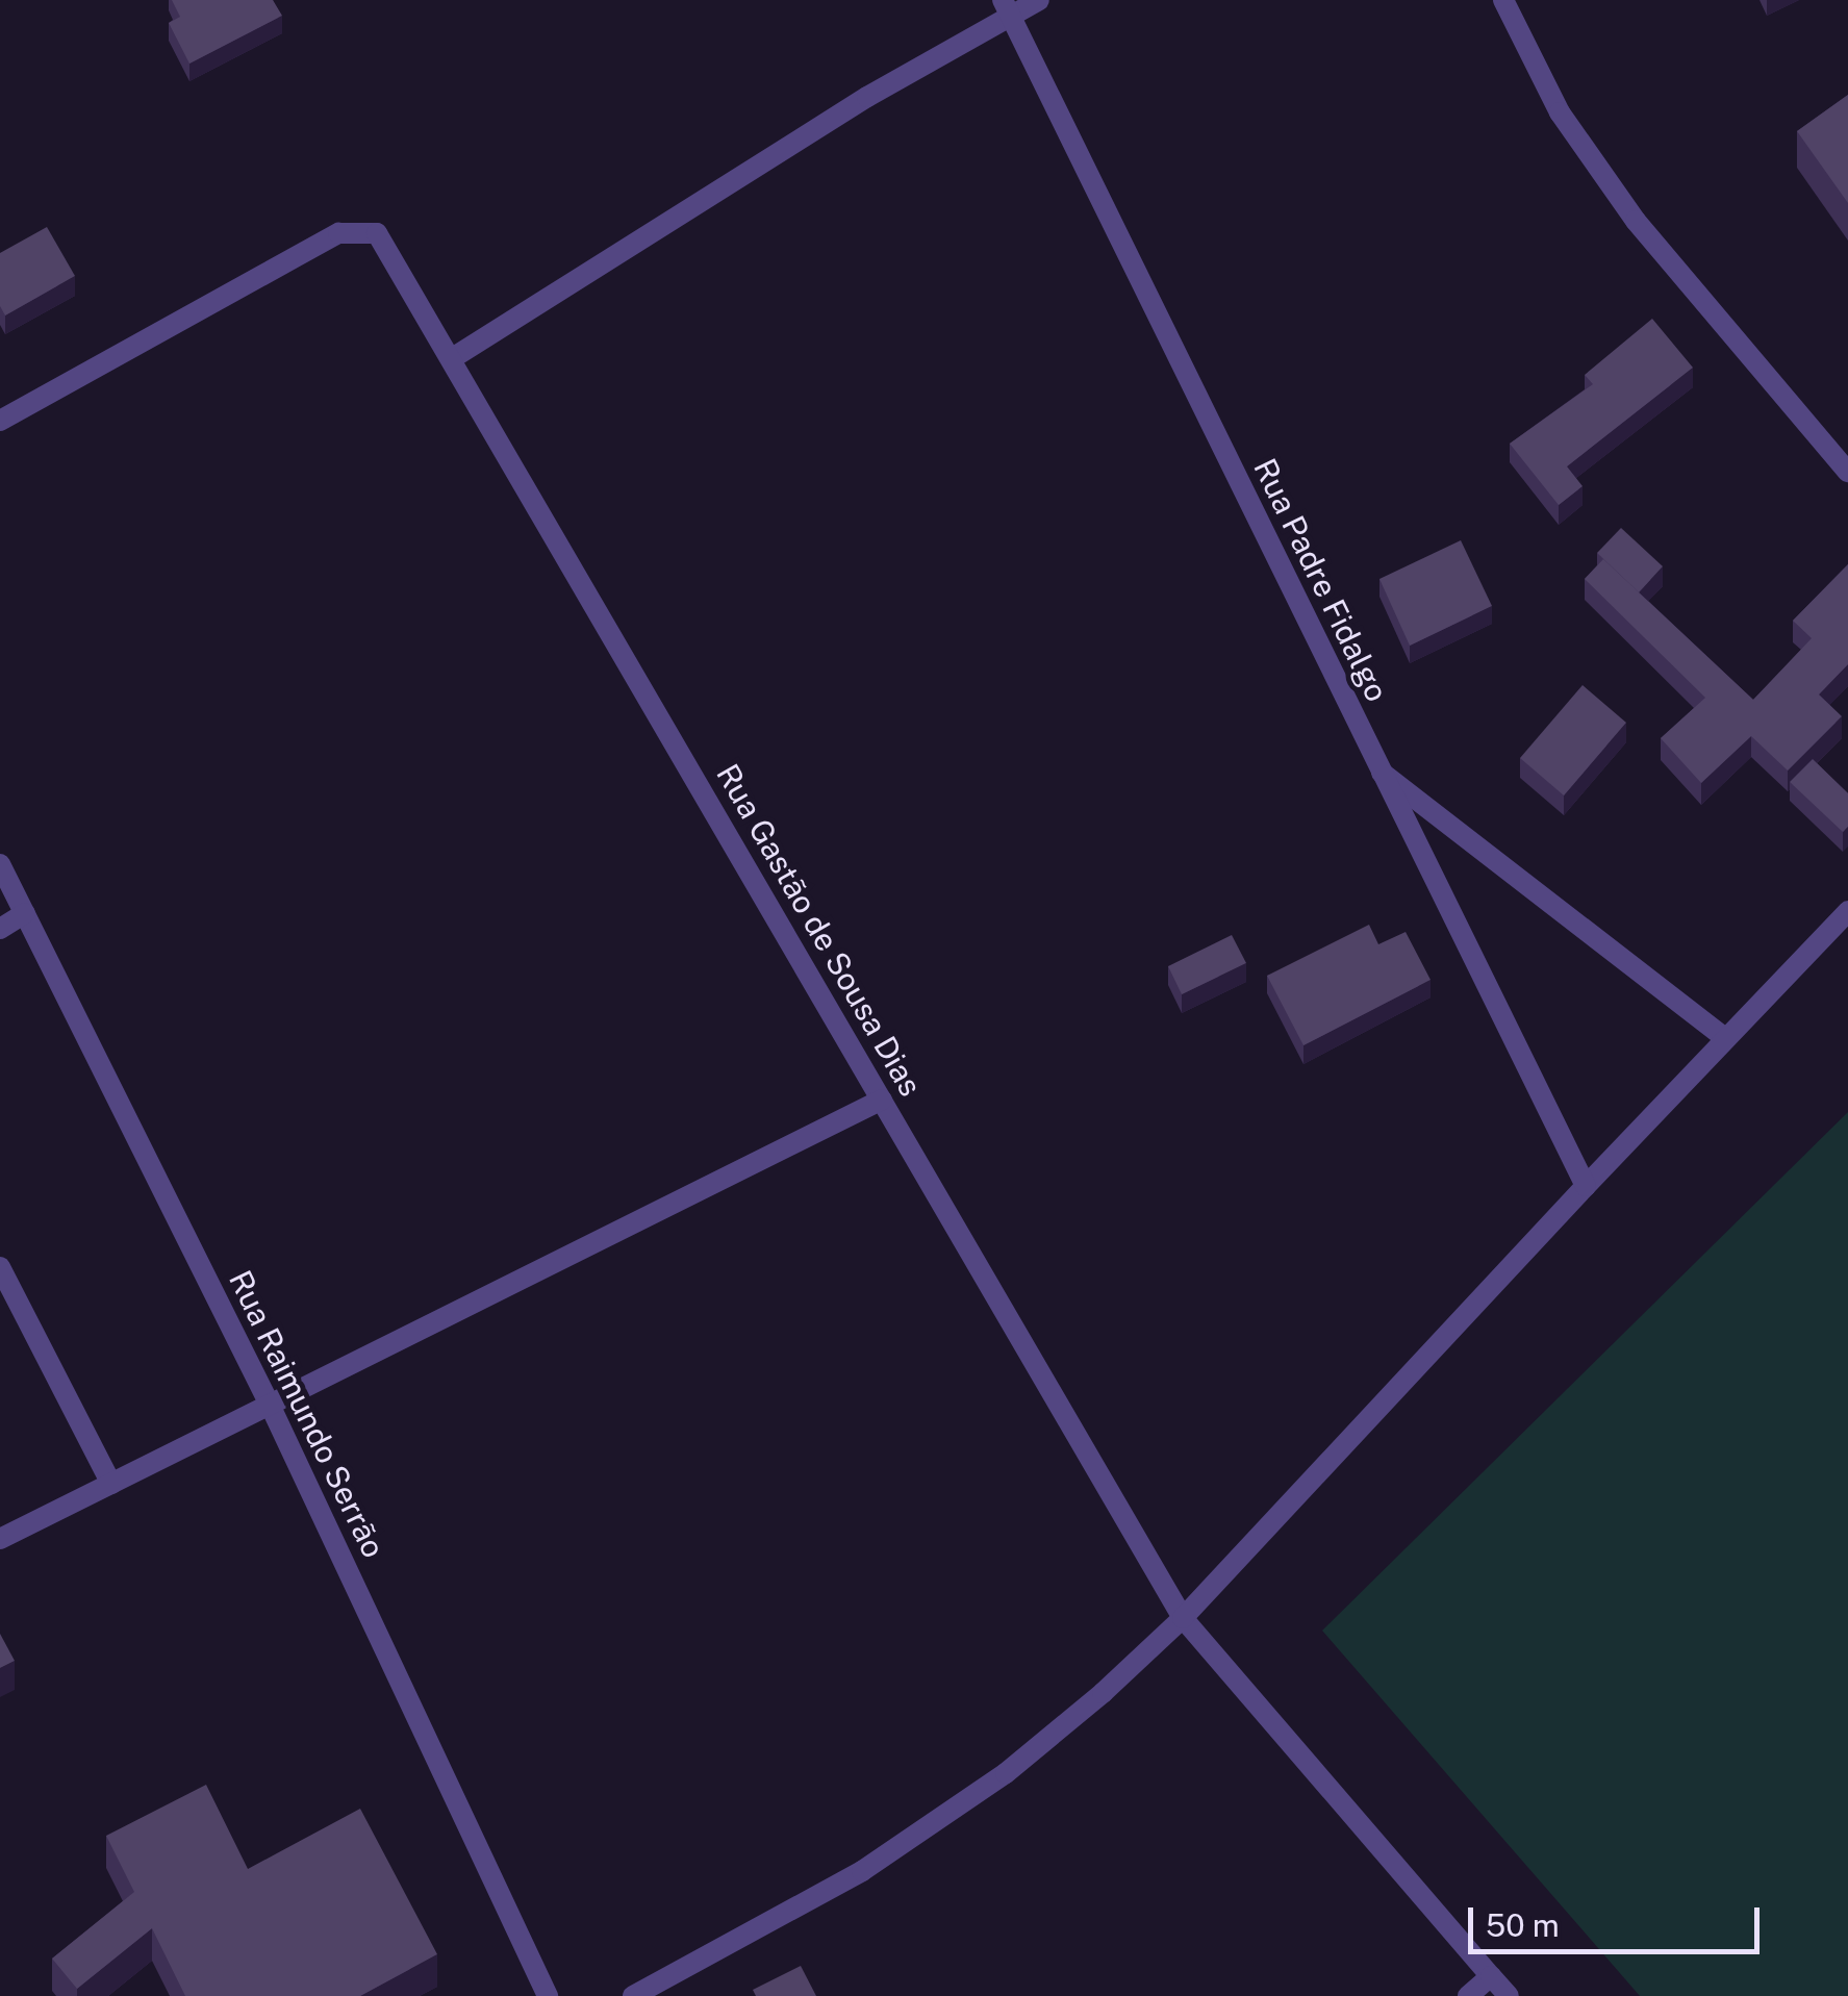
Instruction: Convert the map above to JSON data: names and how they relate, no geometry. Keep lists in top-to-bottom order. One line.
{"streets":{"street":["Rua Padre Fidalgo","Rua Gastão de Sousa Dias","Rua Raimundo Serrão"]},"scale_bar":"50 m"}
